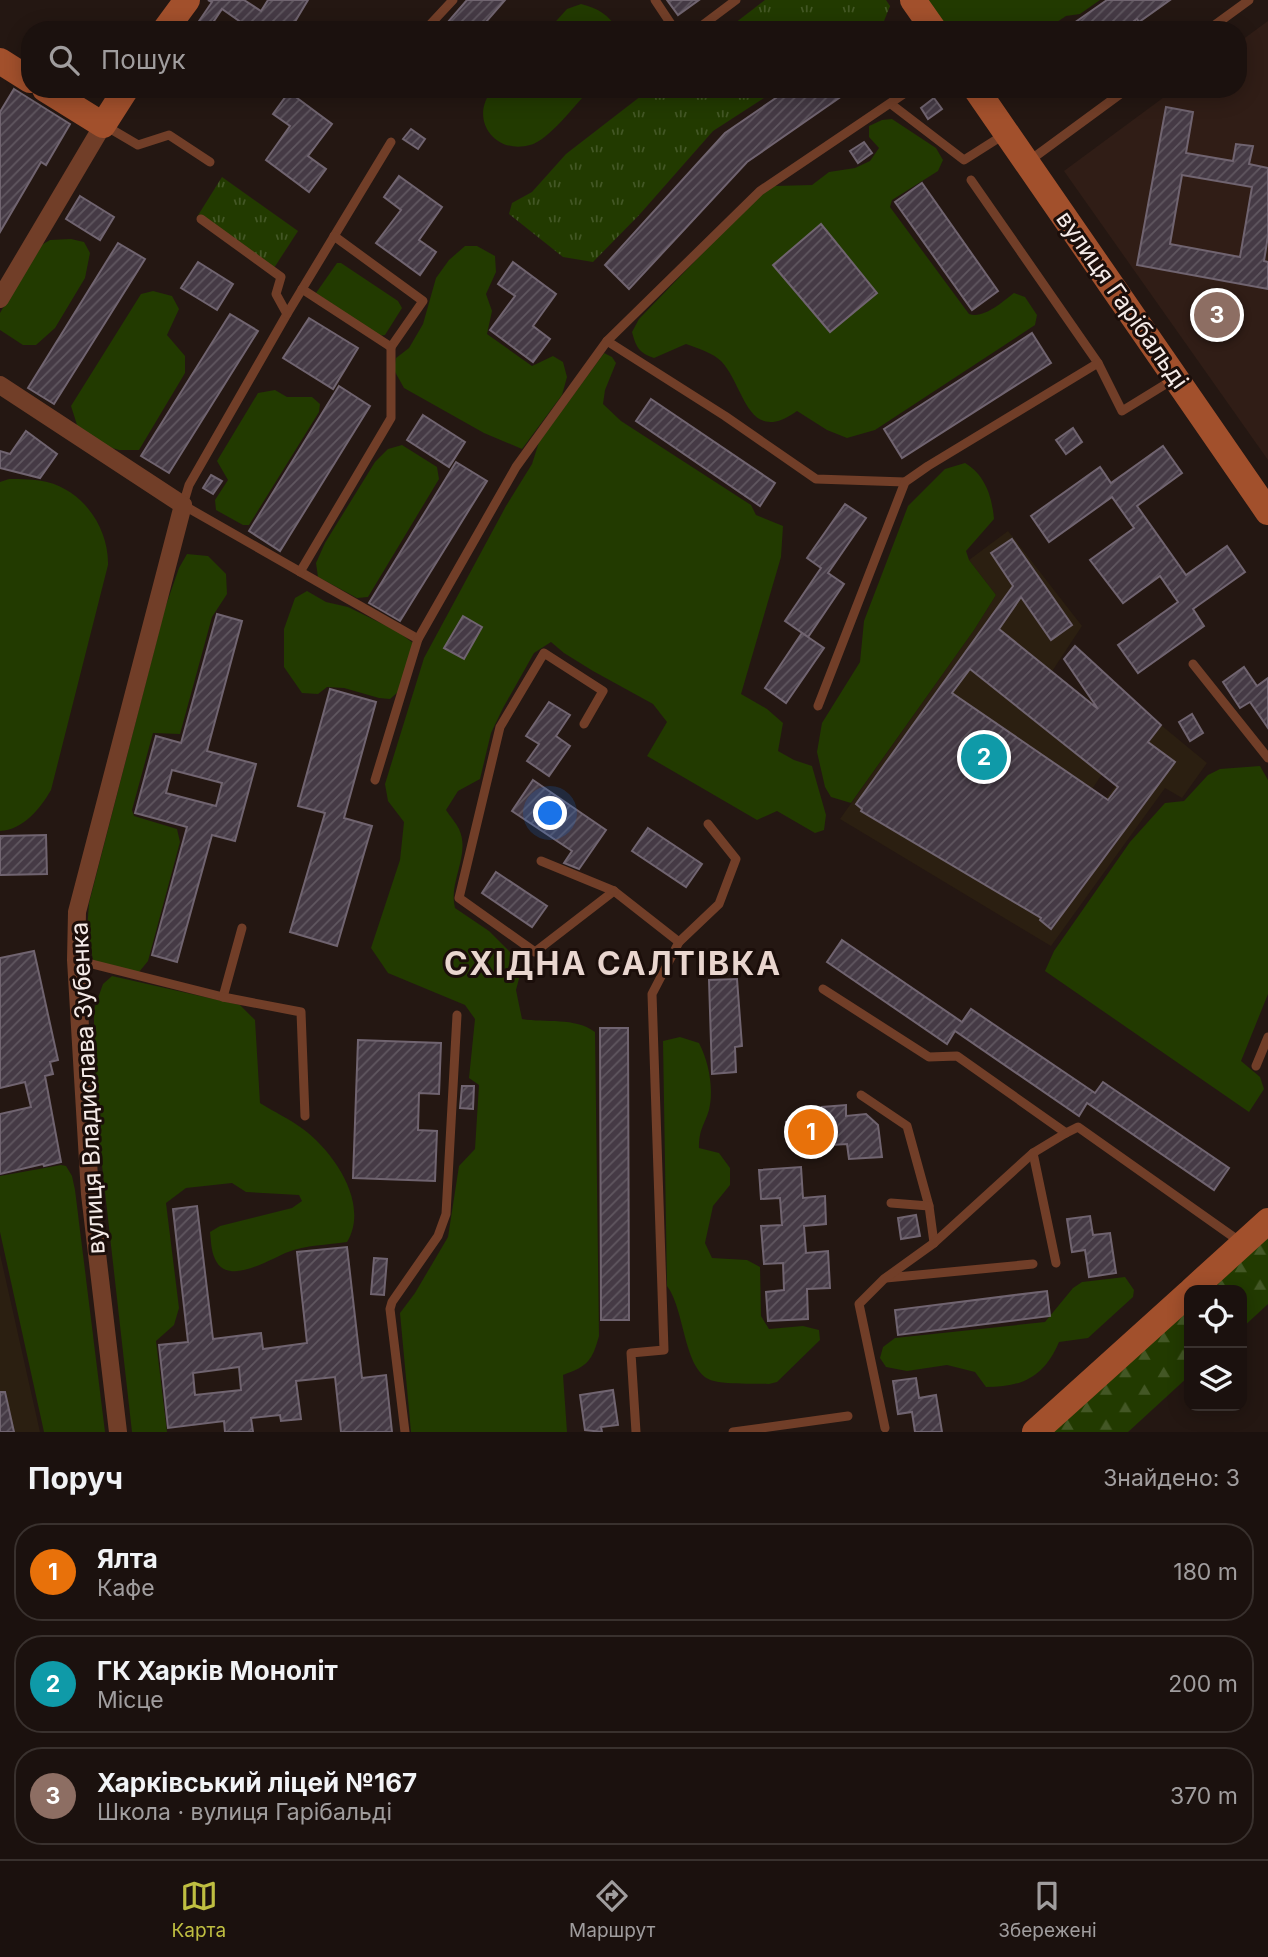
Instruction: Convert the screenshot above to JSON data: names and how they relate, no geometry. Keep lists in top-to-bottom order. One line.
{"streets":{"street":["вулиця Гарібальді","вулиця Владислава Зубенка"]},"districts":["СХІДНА САЛТІВКА"],"page":{"search":"Пошук","pins":["3","2","1"],"heading":["Поруч","Знайдено: 3"],"list":[{"mark":"1","name":"Ялта","note":"Кафе","value":"180 m"},{"mark":"2","name":"ГК Харків Моноліт","note":"Місце","value":"200 m"},{"mark":"3","name":"Харківський ліцей №167","note":"Школа · вулиця Гарібальді","value":"370 m"}],"nav":["Карта","Маршрут","Збережені"]}}
